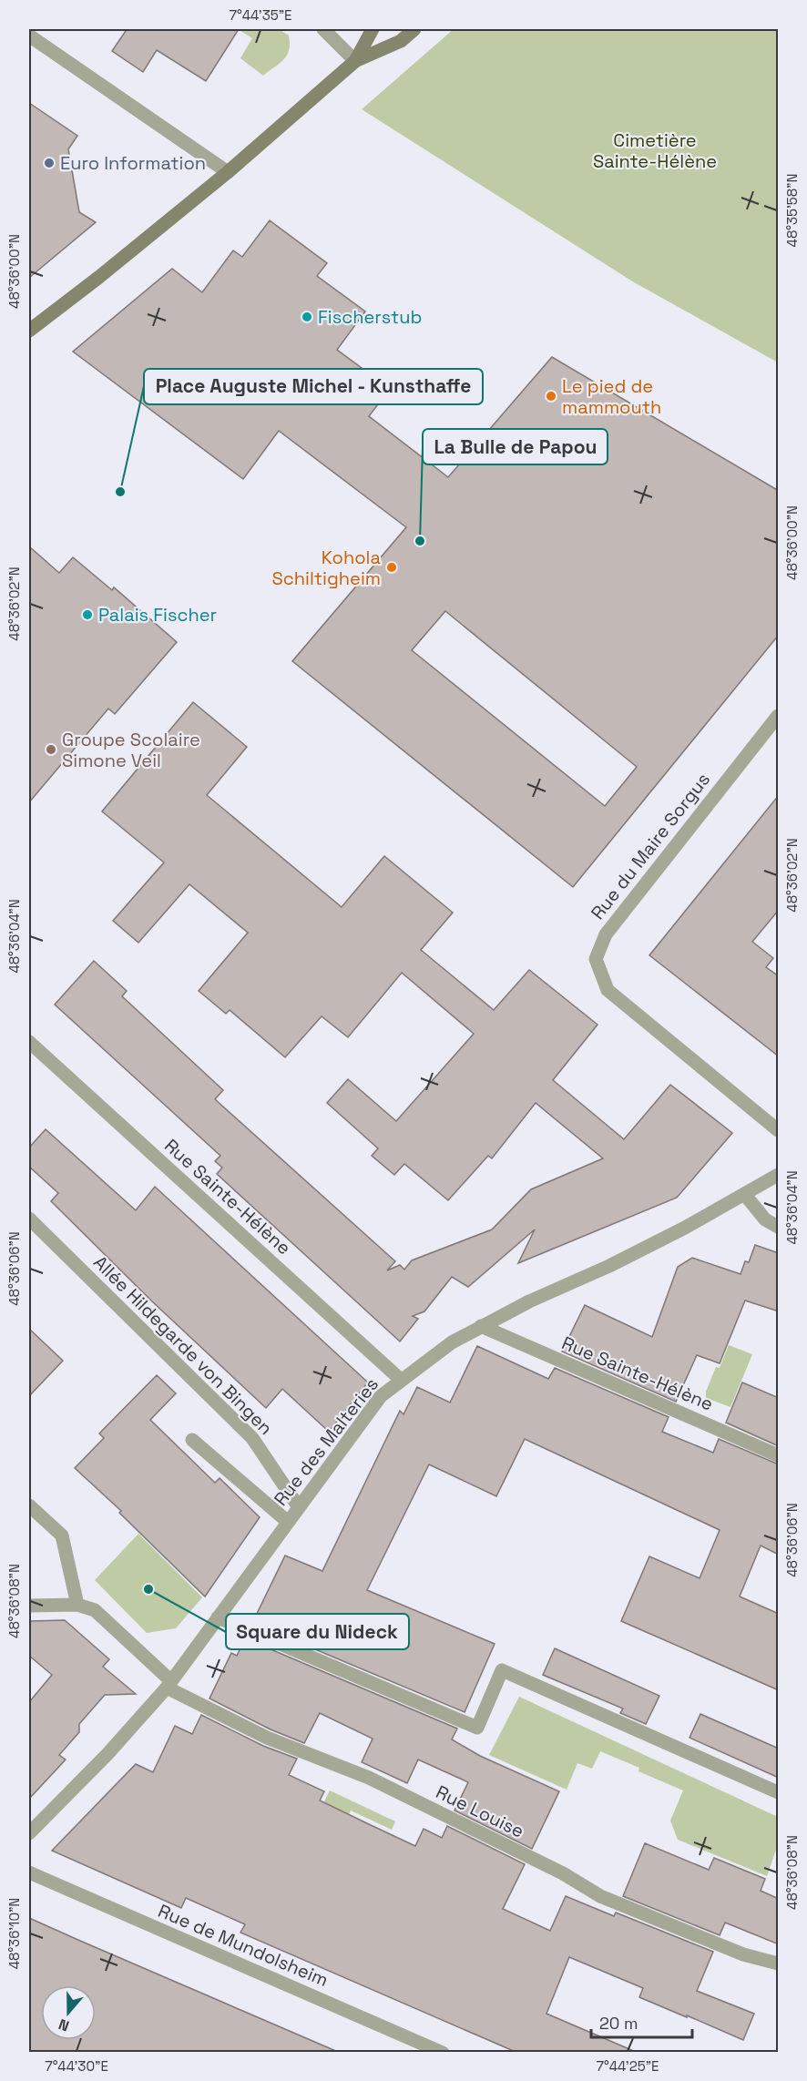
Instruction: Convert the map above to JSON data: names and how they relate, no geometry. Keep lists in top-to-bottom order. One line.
{"streets":{"street":["Rue du Maire Sorgus","Rue Sainte-Hélène","Allée Hildegarde von Bingen","Rue des Malteries","Rue Louise","Rue de Mundolsheim"]},"crossings":[["Rue Sainte-Hélène","Rue des Malteries"],["Allée Hildegarde von Bingen","Rue des Malteries"],["Rue des Malteries","Rue Louise"]],"parks":["Cimetière Sainte-Hélène"],"places":["Euro Information","Fischerstub","Le pied de mammouth","Place Auguste Michel - Kunsthaffe","La Bulle de Papou","Kohola Schiltigheim","Palais Fischer","Groupe Scolaire Simone Veil","Square du Nideck"],"scale_bar":"20 m","north":"bottom","coordinates":["7°44'35\"E","48°35'58\"N","48°36'00\"N","48°36'02\"N","48°36'04\"N","48°36'06\"N","48°36'08\"N","48°36'10\"N","7°44'30\"E","7°44'25\"E"]}
